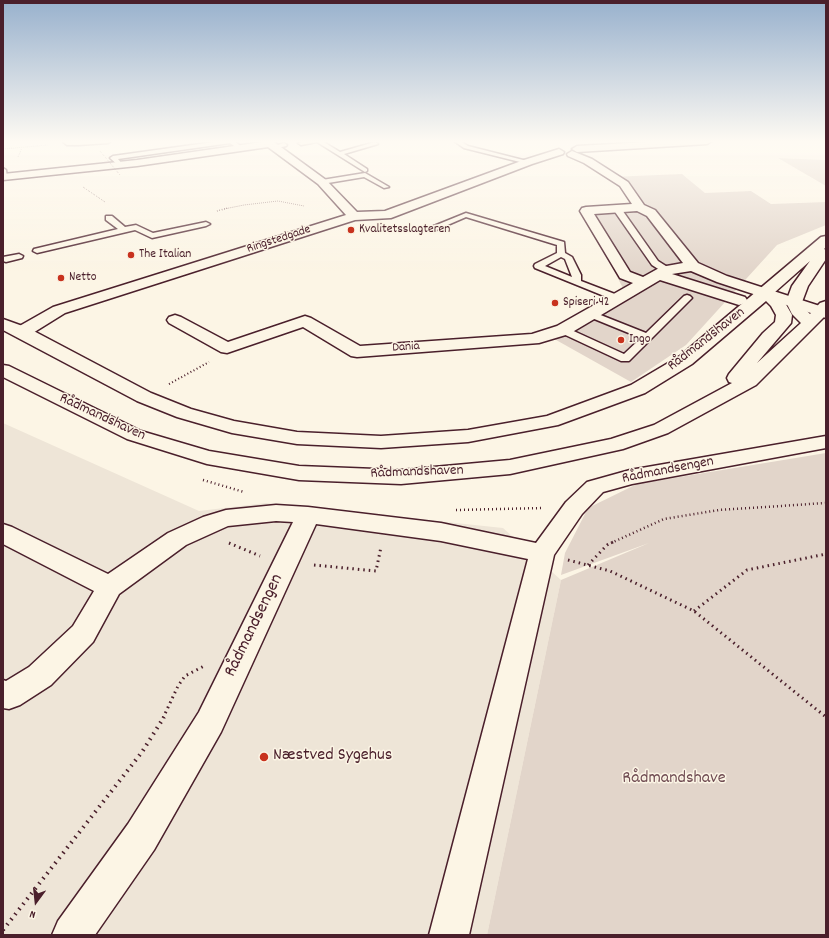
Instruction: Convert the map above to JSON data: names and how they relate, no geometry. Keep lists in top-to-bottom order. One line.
{"streets":{"street":["Ringstedgade","Rådmandshaven","Dania","Rådmandsengen"]},"crossings":[["Ringstedgade","Rådmandshaven"]],"parks":["Rådmandshave"],"places":["Kvalitetsslagteren","The Italian","Netto","Spiseri 42","Ingo","Næstved Sygehus"],"north":"bottom"}
